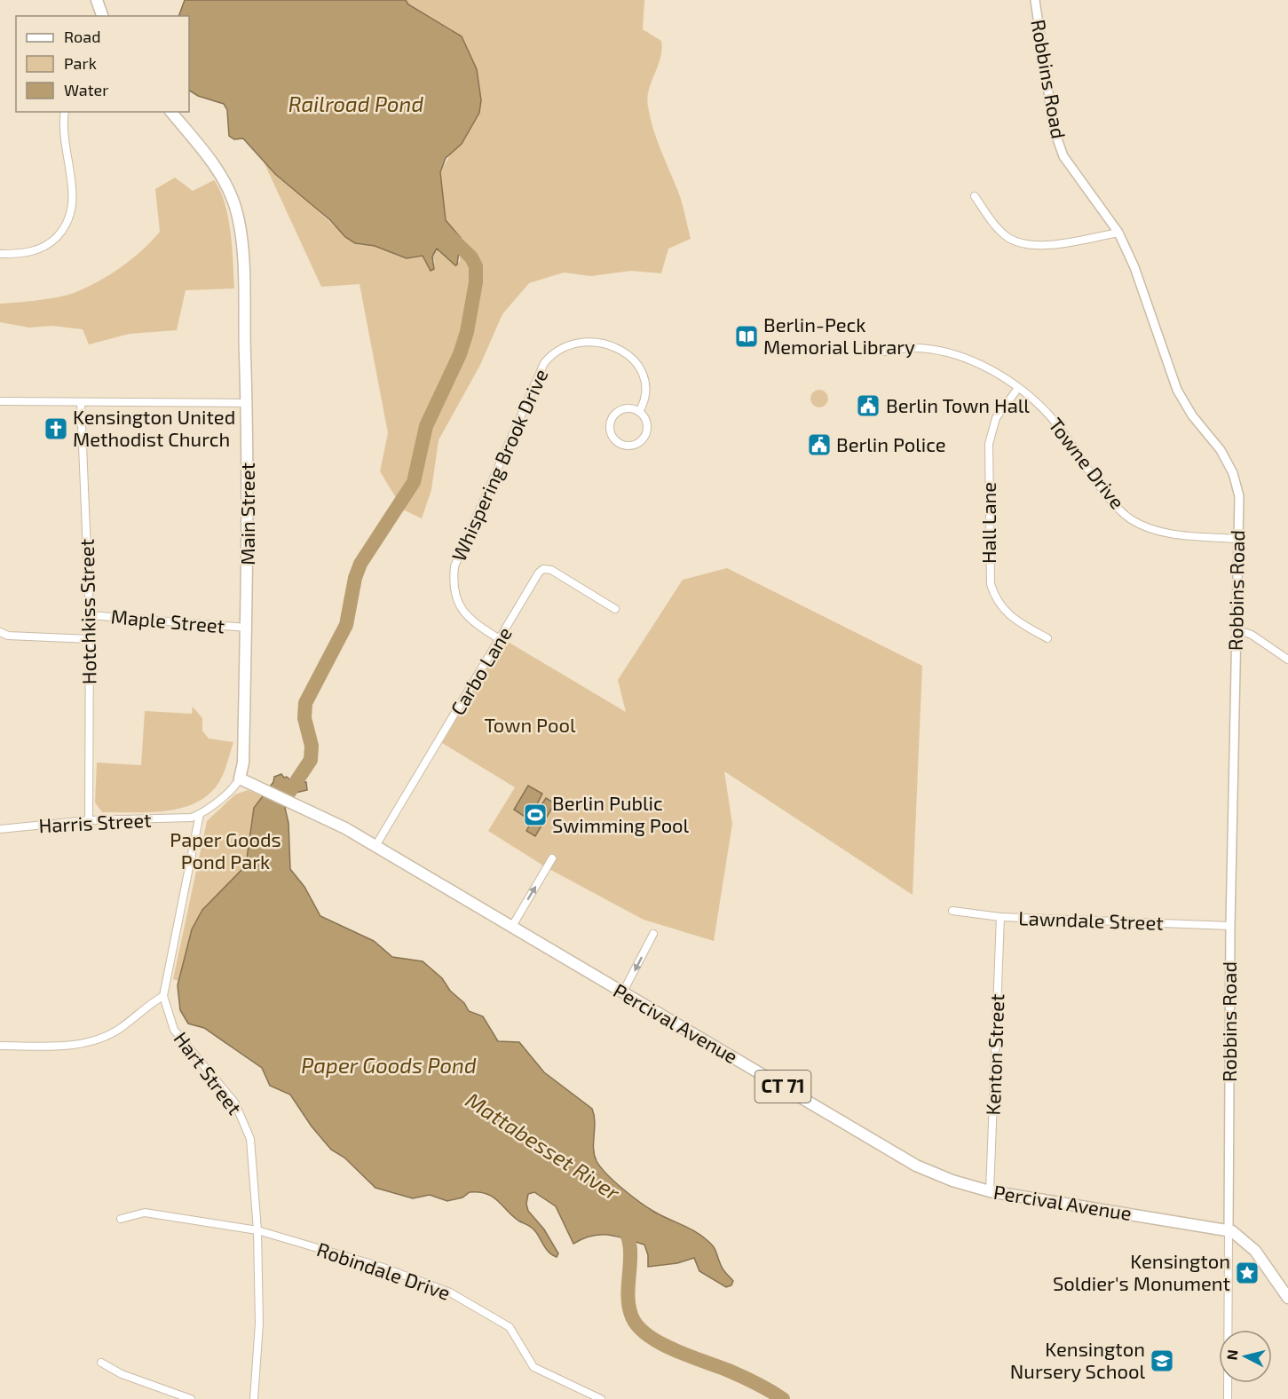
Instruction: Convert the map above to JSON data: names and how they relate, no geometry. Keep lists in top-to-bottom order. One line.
{"streets":{"main road":["Main Street","Percival Avenue","CT 71"],"street":["Robbins Road","Towne Drive","Whispering Brook Drive","Hall Lane","Hotchkiss Street","Maple Street","Carbo Lane","Harris Street","Lawndale Street","Kenton Street","Hart Street","Robindale Drive"]},"crossings":[["Robbins Road","Towne Drive"],["Robbins Road","Lawndale Street"],["Robbins Road","Percival Avenue"],["Towne Drive","Hall Lane"],["Whispering Brook Drive","Carbo Lane"],["Main Street","Maple Street"],["Main Street","Harris Street"],["Main Street","Percival Avenue"],["Hotchkiss Street","Maple Street"],["Hotchkiss Street","Harris Street"],["Carbo Lane","Percival Avenue"],["Harris Street","Percival Avenue"],["Harris Street","Hart Street"],["Lawndale Street","Kenton Street"],["Percival Avenue","Kenton Street"],["Hart Street","Robindale Drive"]],"water":["Railroad Pond","Paper Goods Pond","Mattabesset River"],"parks":["Town Pool","Paper Goods Pond Park"],"places":{"library":["Berlin-Peck Memorial Library"],"public building":["Berlin Town Hall","Berlin Police"],"church":["Kensington United Methodist Church"],"sports":["Berlin Public Swimming Pool"],"place":["Kensington Soldier's Monument"],"school or university":["Kensington Nursery School"]},"legend":["Road","Park","Water"],"north":"left"}
